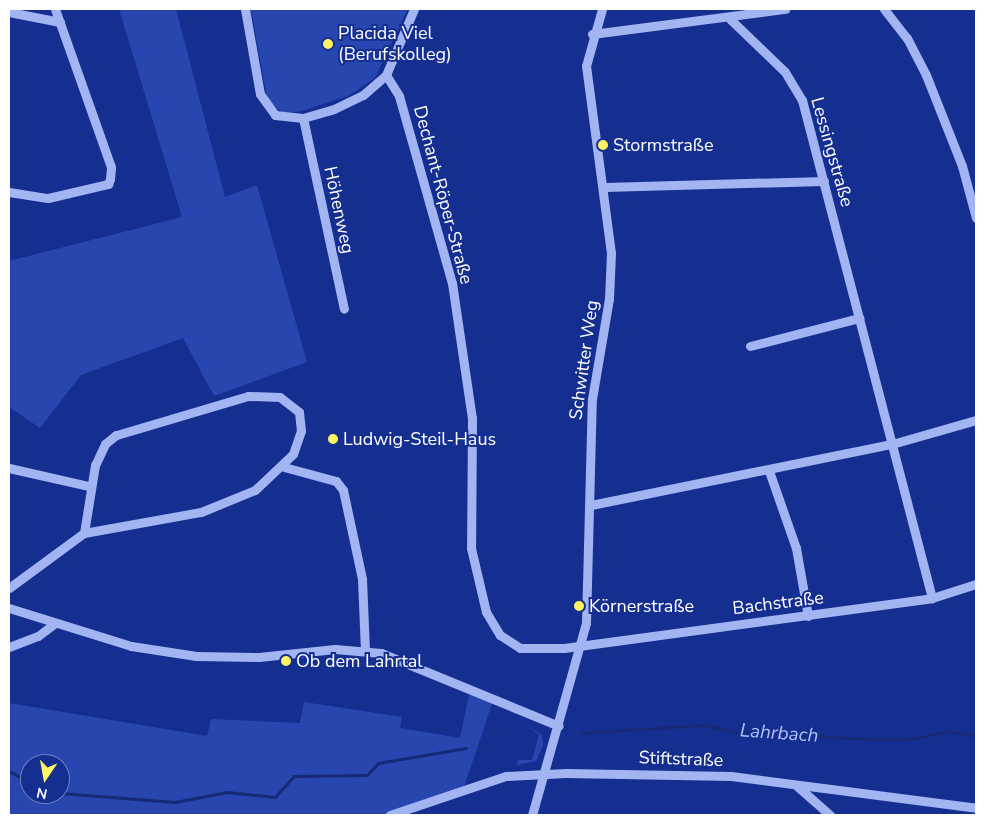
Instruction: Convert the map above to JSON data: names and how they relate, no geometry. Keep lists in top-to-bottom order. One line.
{"streets":{"street":["Lessingstraße","Dechant-Röper-Straße","Höhenweg","Schwitter Weg","Bachstraße","Stiftstraße"]},"crossings":[["Lessingstraße","Bachstraße"],["Dechant-Röper-Straße","Schwitter Weg"],["Dechant-Röper-Straße","Bachstraße"],["Schwitter Weg","Bachstraße"],["Schwitter Weg","Stiftstraße"]],"water":["Lahrbach"],"places":["Placida Viel (Berufskolleg)","Stormstraße","Ludwig-Steil-Haus","Körnerstraße","Ob dem Lahrtal"],"north":"bottom"}
